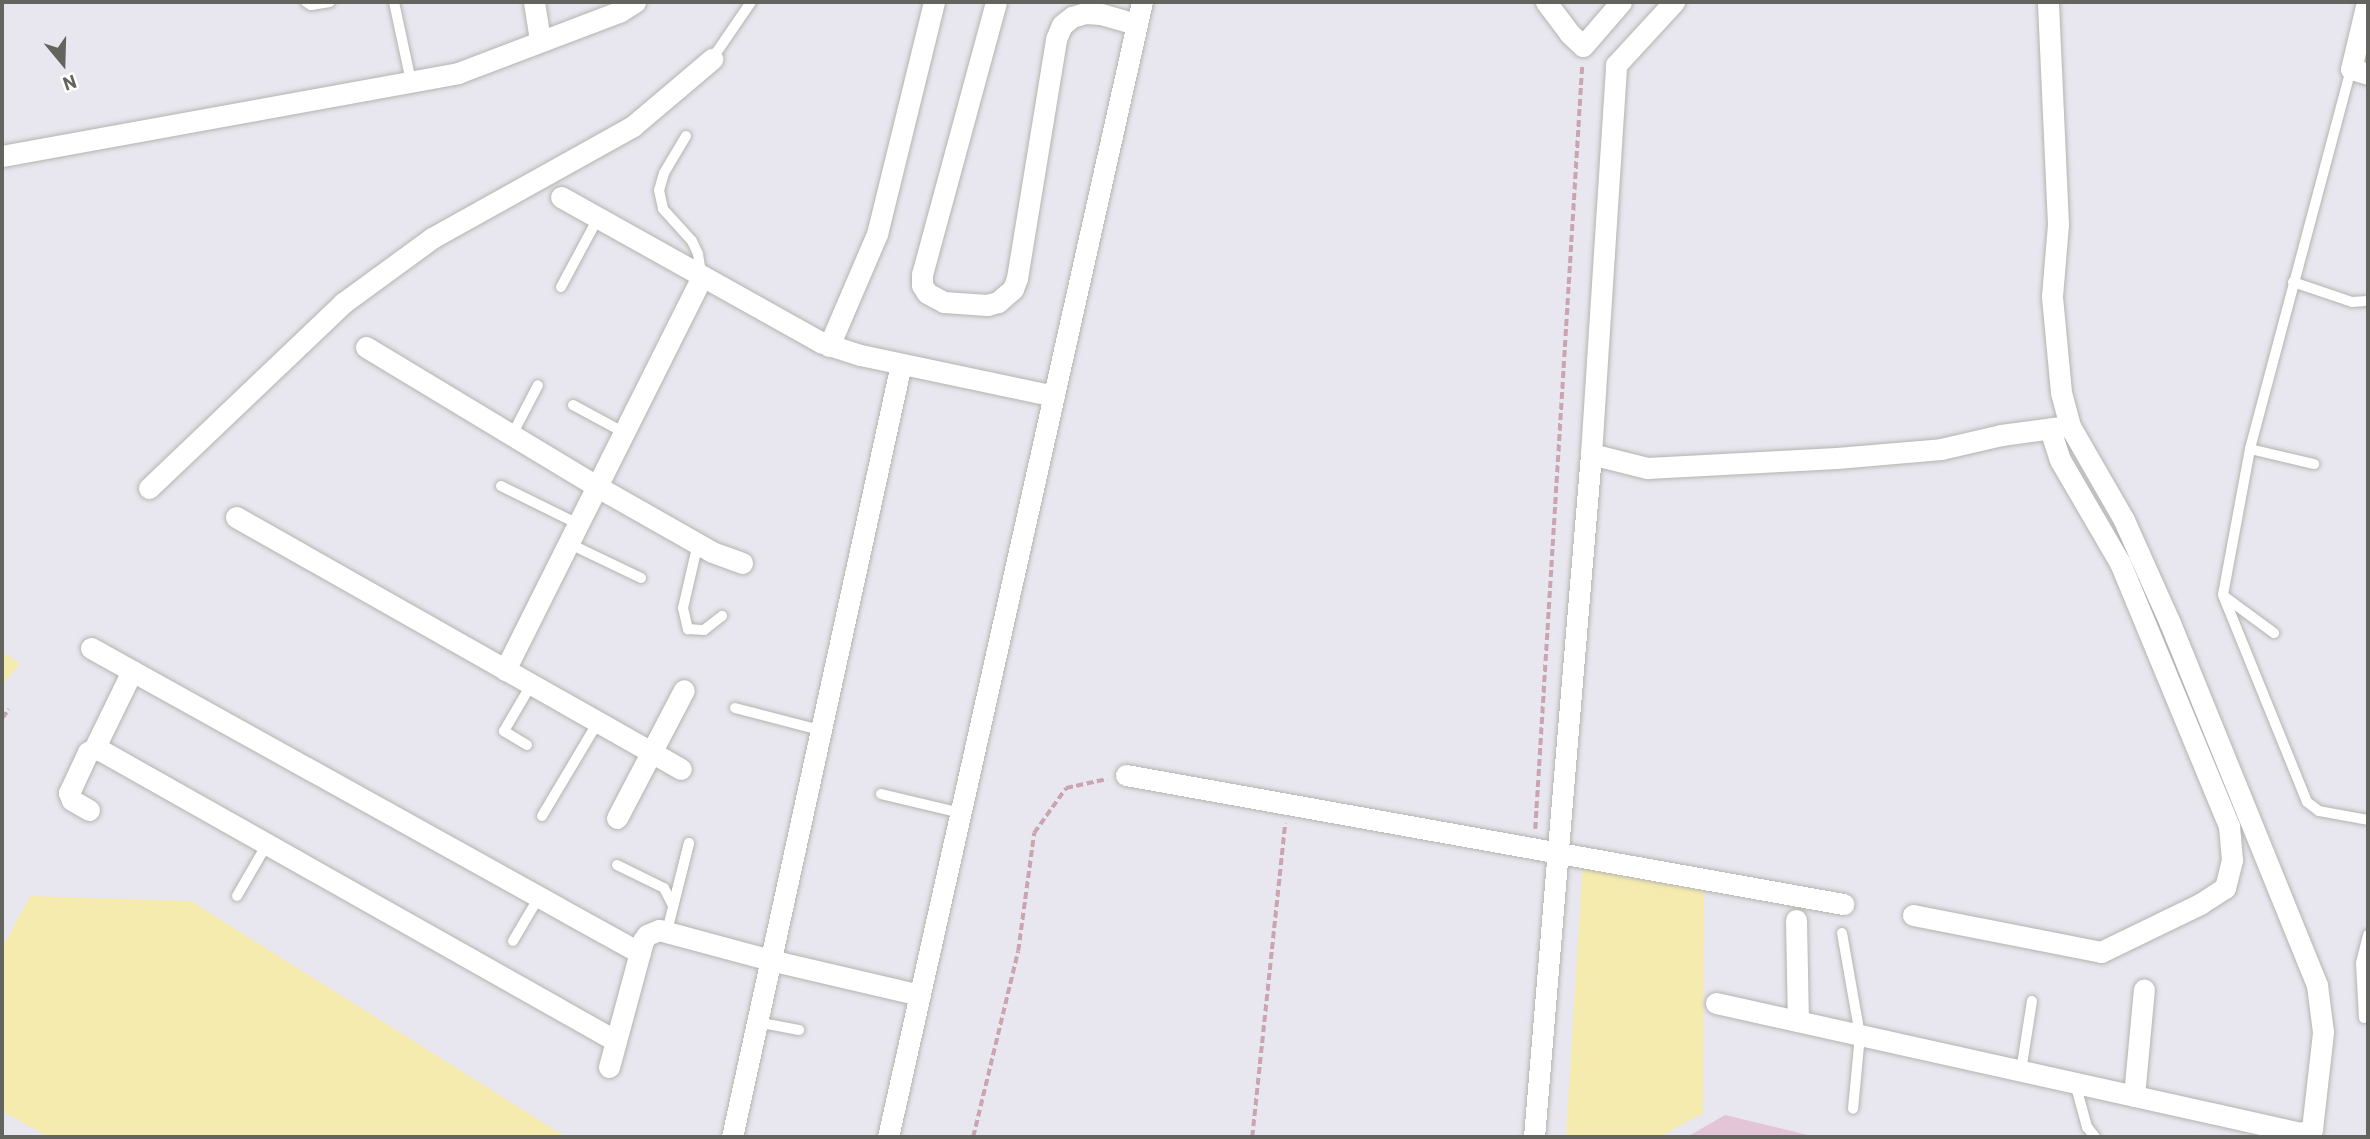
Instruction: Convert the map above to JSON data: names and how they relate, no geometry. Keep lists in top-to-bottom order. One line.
{"north":"bottom"}
